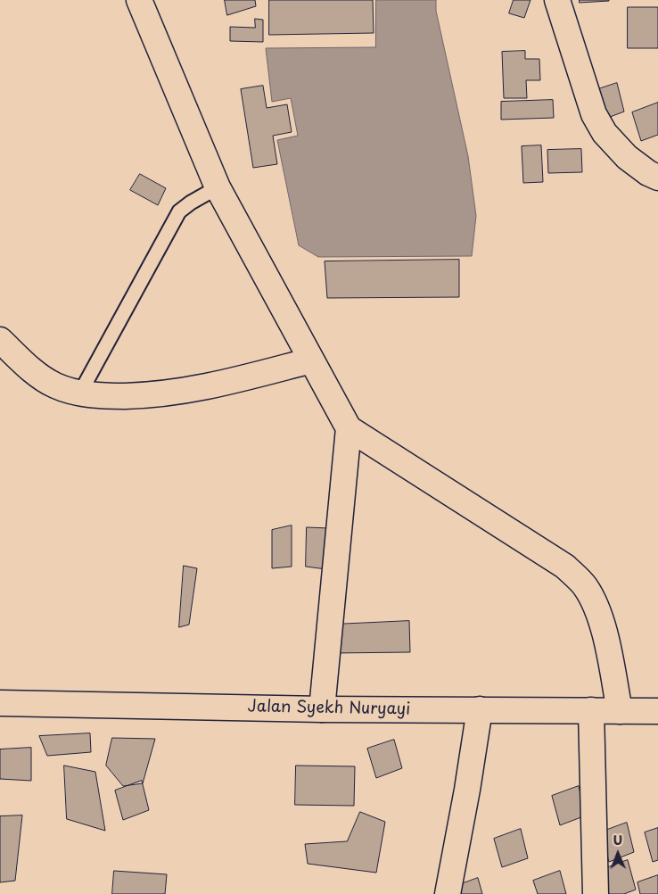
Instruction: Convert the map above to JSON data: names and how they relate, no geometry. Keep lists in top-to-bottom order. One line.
{"streets":{"street":["Jalan Syekh Nuryayi"]},"north":"top"}
